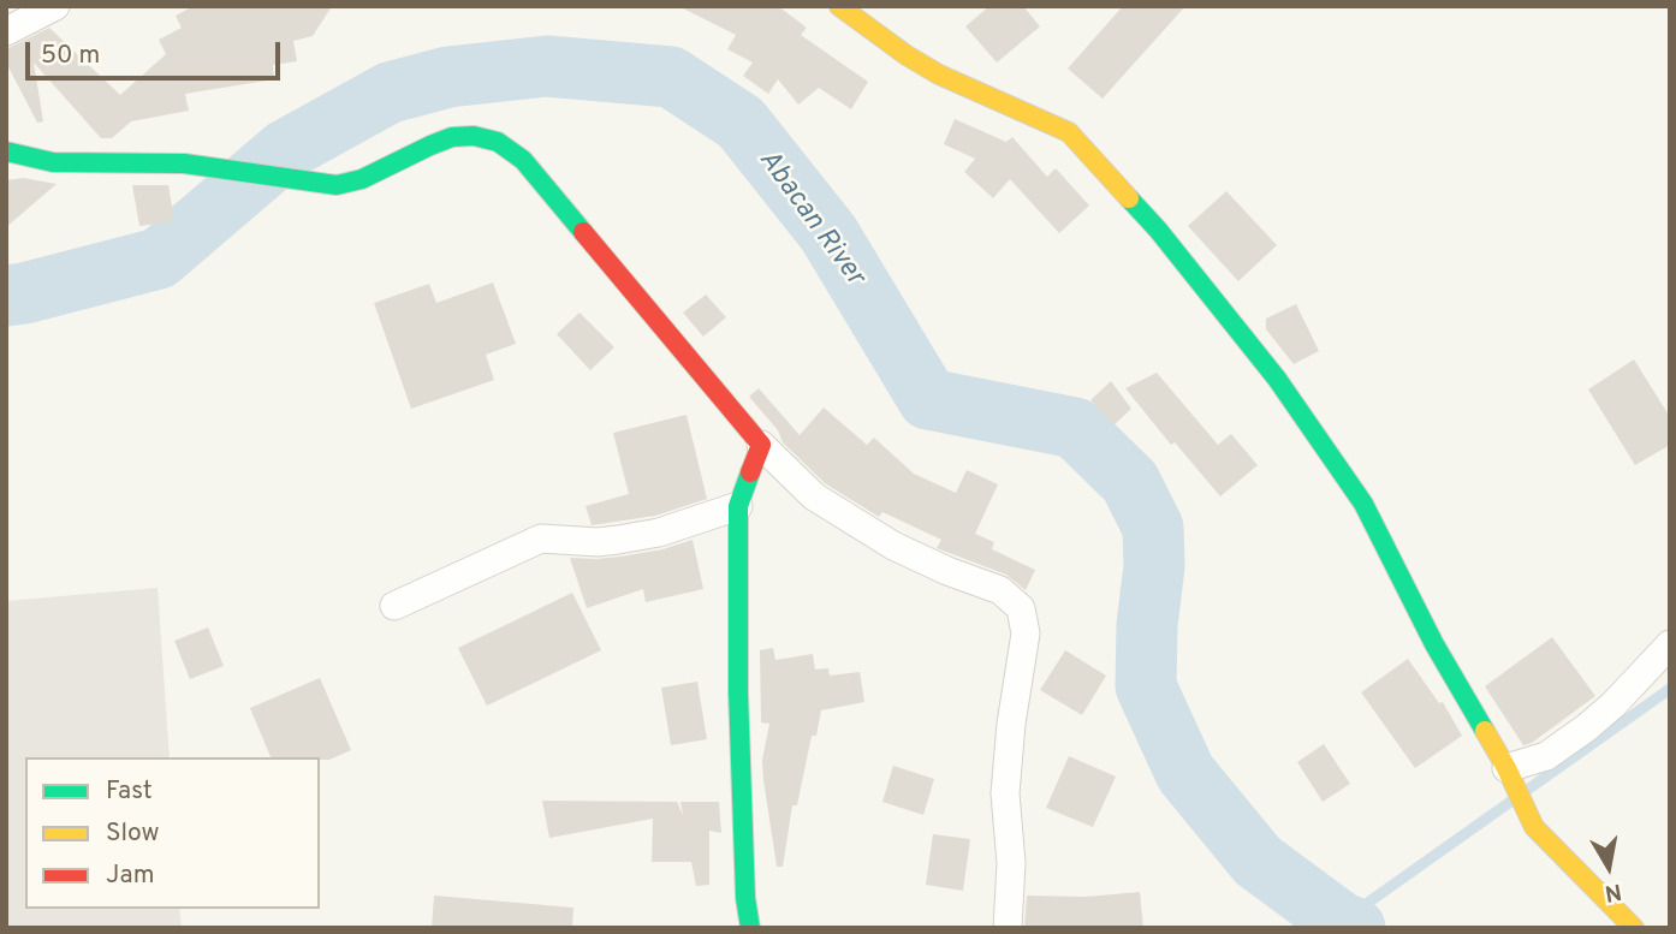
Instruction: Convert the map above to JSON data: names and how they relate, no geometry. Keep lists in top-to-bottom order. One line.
{"water":["Abacan River"],"legend":["Fast","Slow","Jam"],"scale_bar":"50 m","north":"bottom"}
